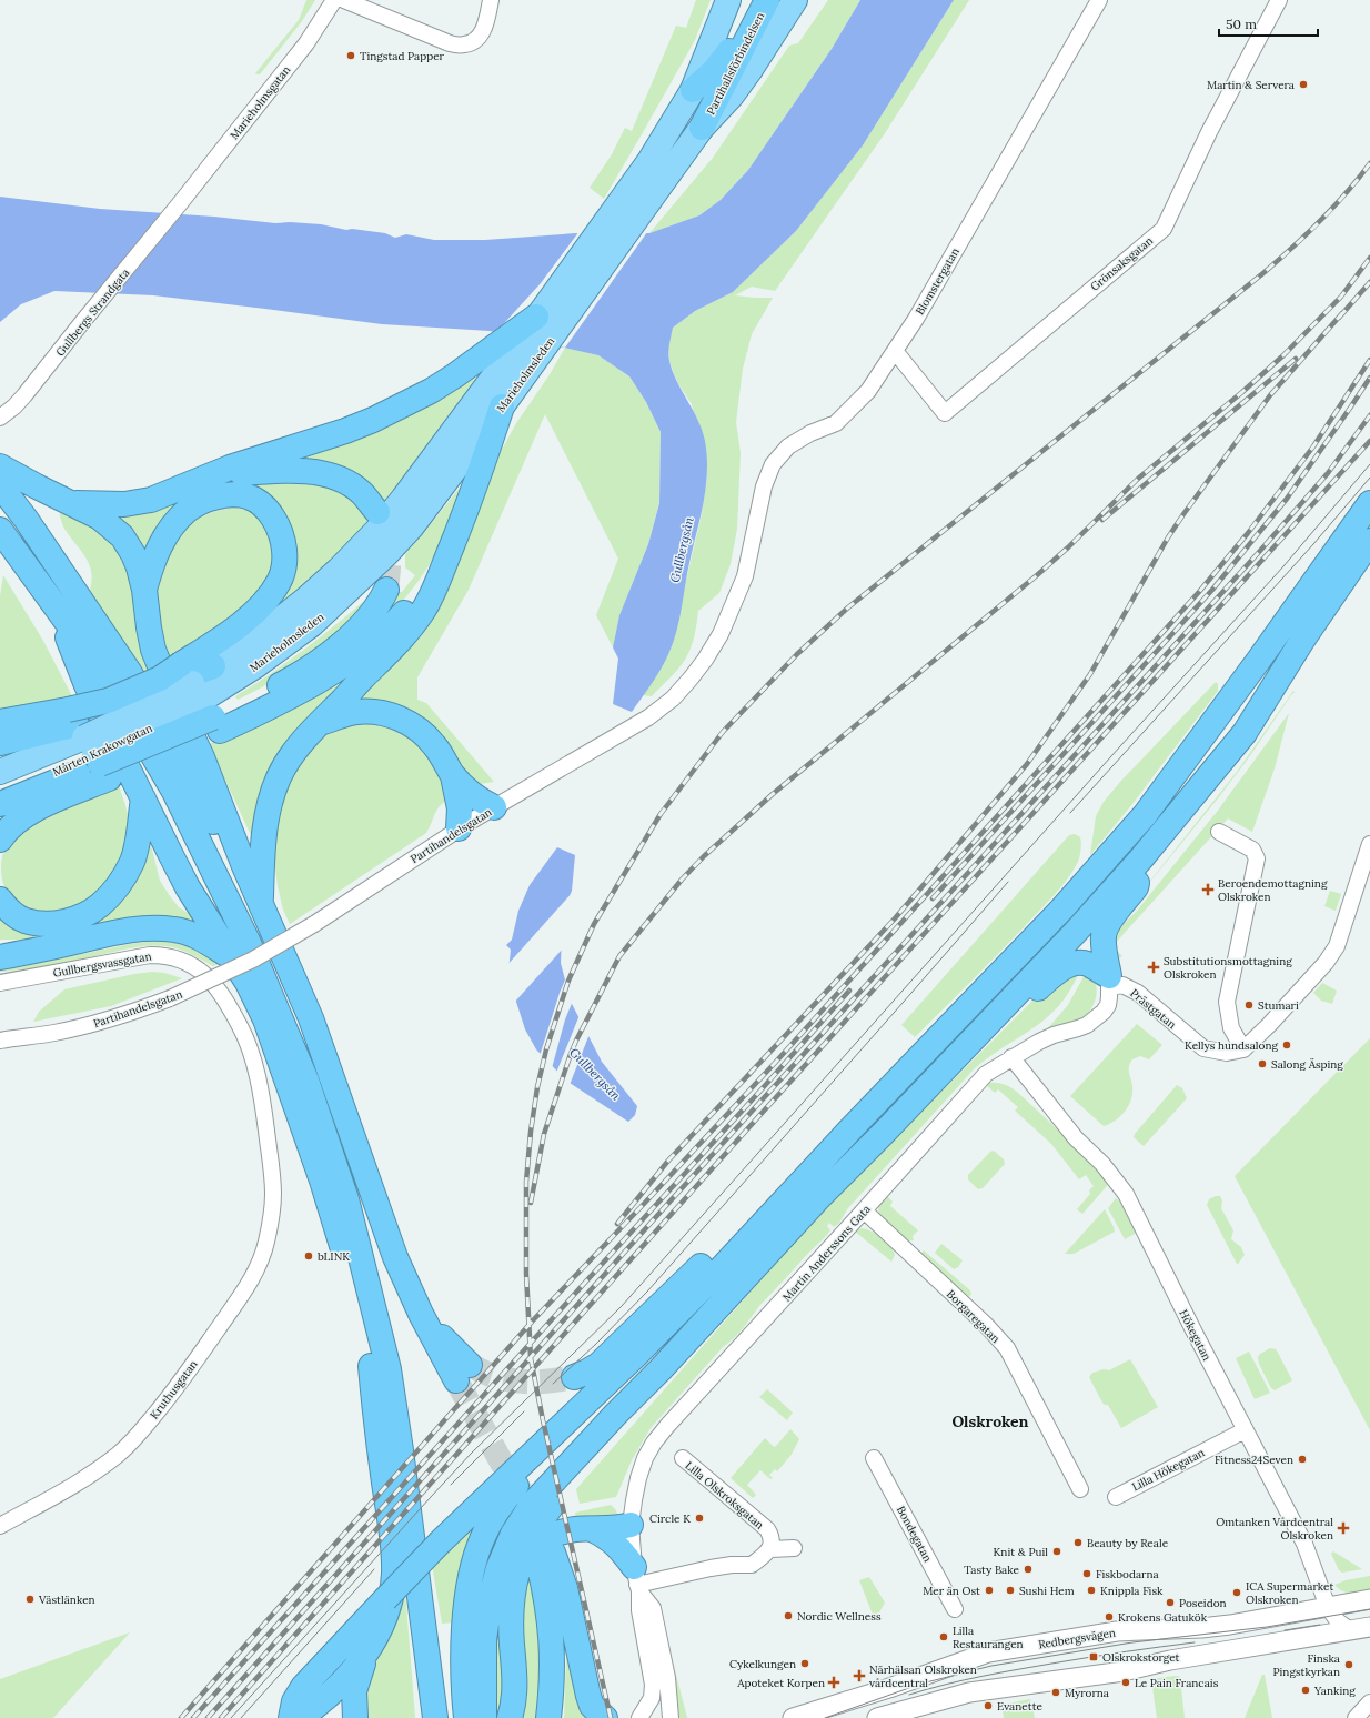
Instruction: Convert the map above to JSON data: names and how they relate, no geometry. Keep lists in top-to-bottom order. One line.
{"streets":{"highway":["Partihallsförbindelsen","Marieholmsleden","Mårten Krakowgatan"],"street":["Marieholmsgatan","Grönsaksgatan","Blomstergatan","Gullbergs Strandgata","Partihandelsgatan","Gullbergsvassgatan","Prästgatan","Martin Anderssons Gata","Borgaregatan","Hökegatan","Kruthusgatan","Lilla Hökegatan","Lilla Olskroksgatan","Bondegatan","Redbergsvägen"]},"crossings":[["Partihallsförbindelsen","Marieholmsleden"],["Marieholmsgatan","Gullbergs Strandgata"],["Grönsaksgatan","Blomstergatan"],["Blomstergatan","Partihandelsgatan"],["Marieholmsleden","Mårten Krakowgatan"],["Gullbergsvassgatan","Kruthusgatan"],["Prästgatan","Martin Anderssons Gata"],["Martin Anderssons Gata","Borgaregatan"],["Martin Anderssons Gata","Hökegatan"],["Hökegatan","Lilla Hökegatan"],["Hökegatan","Redbergsvägen"]],"districts":["Olskroken"],"water":["Gullbergsån"],"places":{"other":["Tingstad Papper","Martin & Servera","Stumari","Kellys hundsalong","Salong Äsping","bLINK","Fitness24Seven","Circle K","Beauty by Reale","Knit & Puil","Tasty Bake","Fiskbodarna","Mer än Ost","Sushi Hem","Knippla Fisk","ICA Supermarket Olskroken","Västlänken","Poseidon","Nordic Wellness","Krokens Gatukök","Lilla Restaurangen","Cykelkungen","Finska Pingstkyrkan","Le Pain Francais","Yanking","Myrorna","Evanette"],"health":["Beroendemottagning Olskroken","Substitutionsmottagning Olskroken","Omtanken Vårdcentral Olskroken","Närhälsan Olskroken vårdcentral","Apoteket Korpen"],"transit":["Olskrokstorget"]},"scale_bar":"50 m"}
